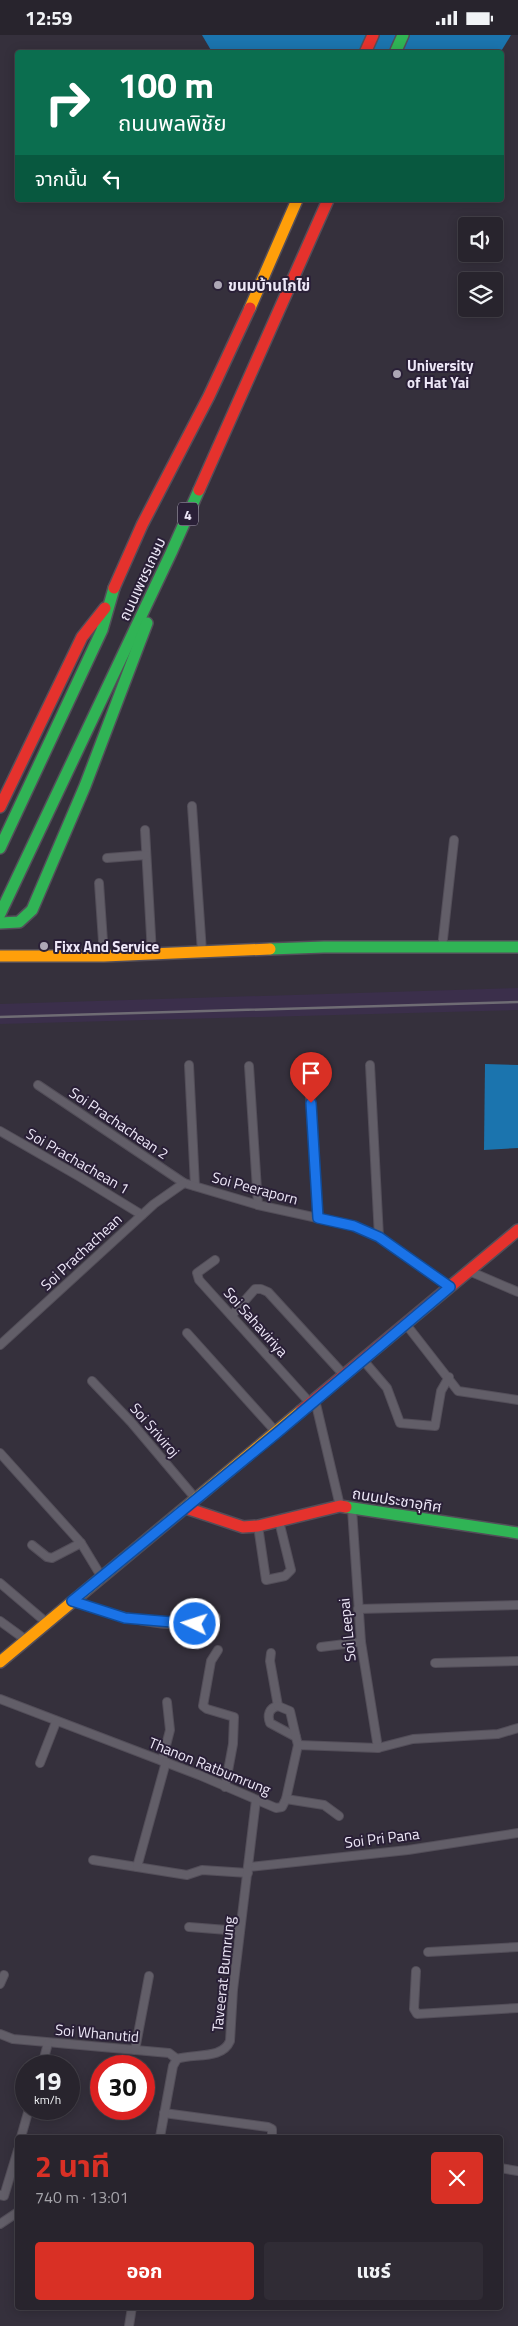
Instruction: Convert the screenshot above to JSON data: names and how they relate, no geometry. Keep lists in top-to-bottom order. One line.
{"streets":{"main road":["4","ถนนเพชรเกษม","ถนนประชาอุทิศ"],"street":["Soi Prachachean 2","Soi Prachachean 1","Soi Peeraporn","Soi Prachachean","Soi Sahaviriya","Soi Sriviroj","Soi Leepai","Thanon Ratbumrung","Soi Pri Pana","Taveerat Bumrung","Soi Whanutid"]},"crossings":[["Soi Prachachean 2","Soi Peeraporn"],["Soi Prachachean 2","Soi Prachachean"],["Soi Prachachean 1","Soi Prachachean"],["Soi Peeraporn","Soi Prachachean"],["Soi Sahaviriya","Soi Leepai"],["ถนนประชาอุทิศ","Soi Leepai"],["Thanon Ratbumrung","Taveerat Bumrung"],["Soi Pri Pana","Taveerat Bumrung"],["Taveerat Bumrung","Soi Whanutid"]],"places":["ขนมบ้านโกไข่","University of Hat Yai","Fixx And Service"],"page":{"status":"12:59","turn":["100 m","ถนนพลพิชัย"],"then":"จากนั้น","speed":"19 km/h","limit":"30","heading":["2 นาที","740 m · 13:01"],"buttons":["ออก","แชร์"]}}
